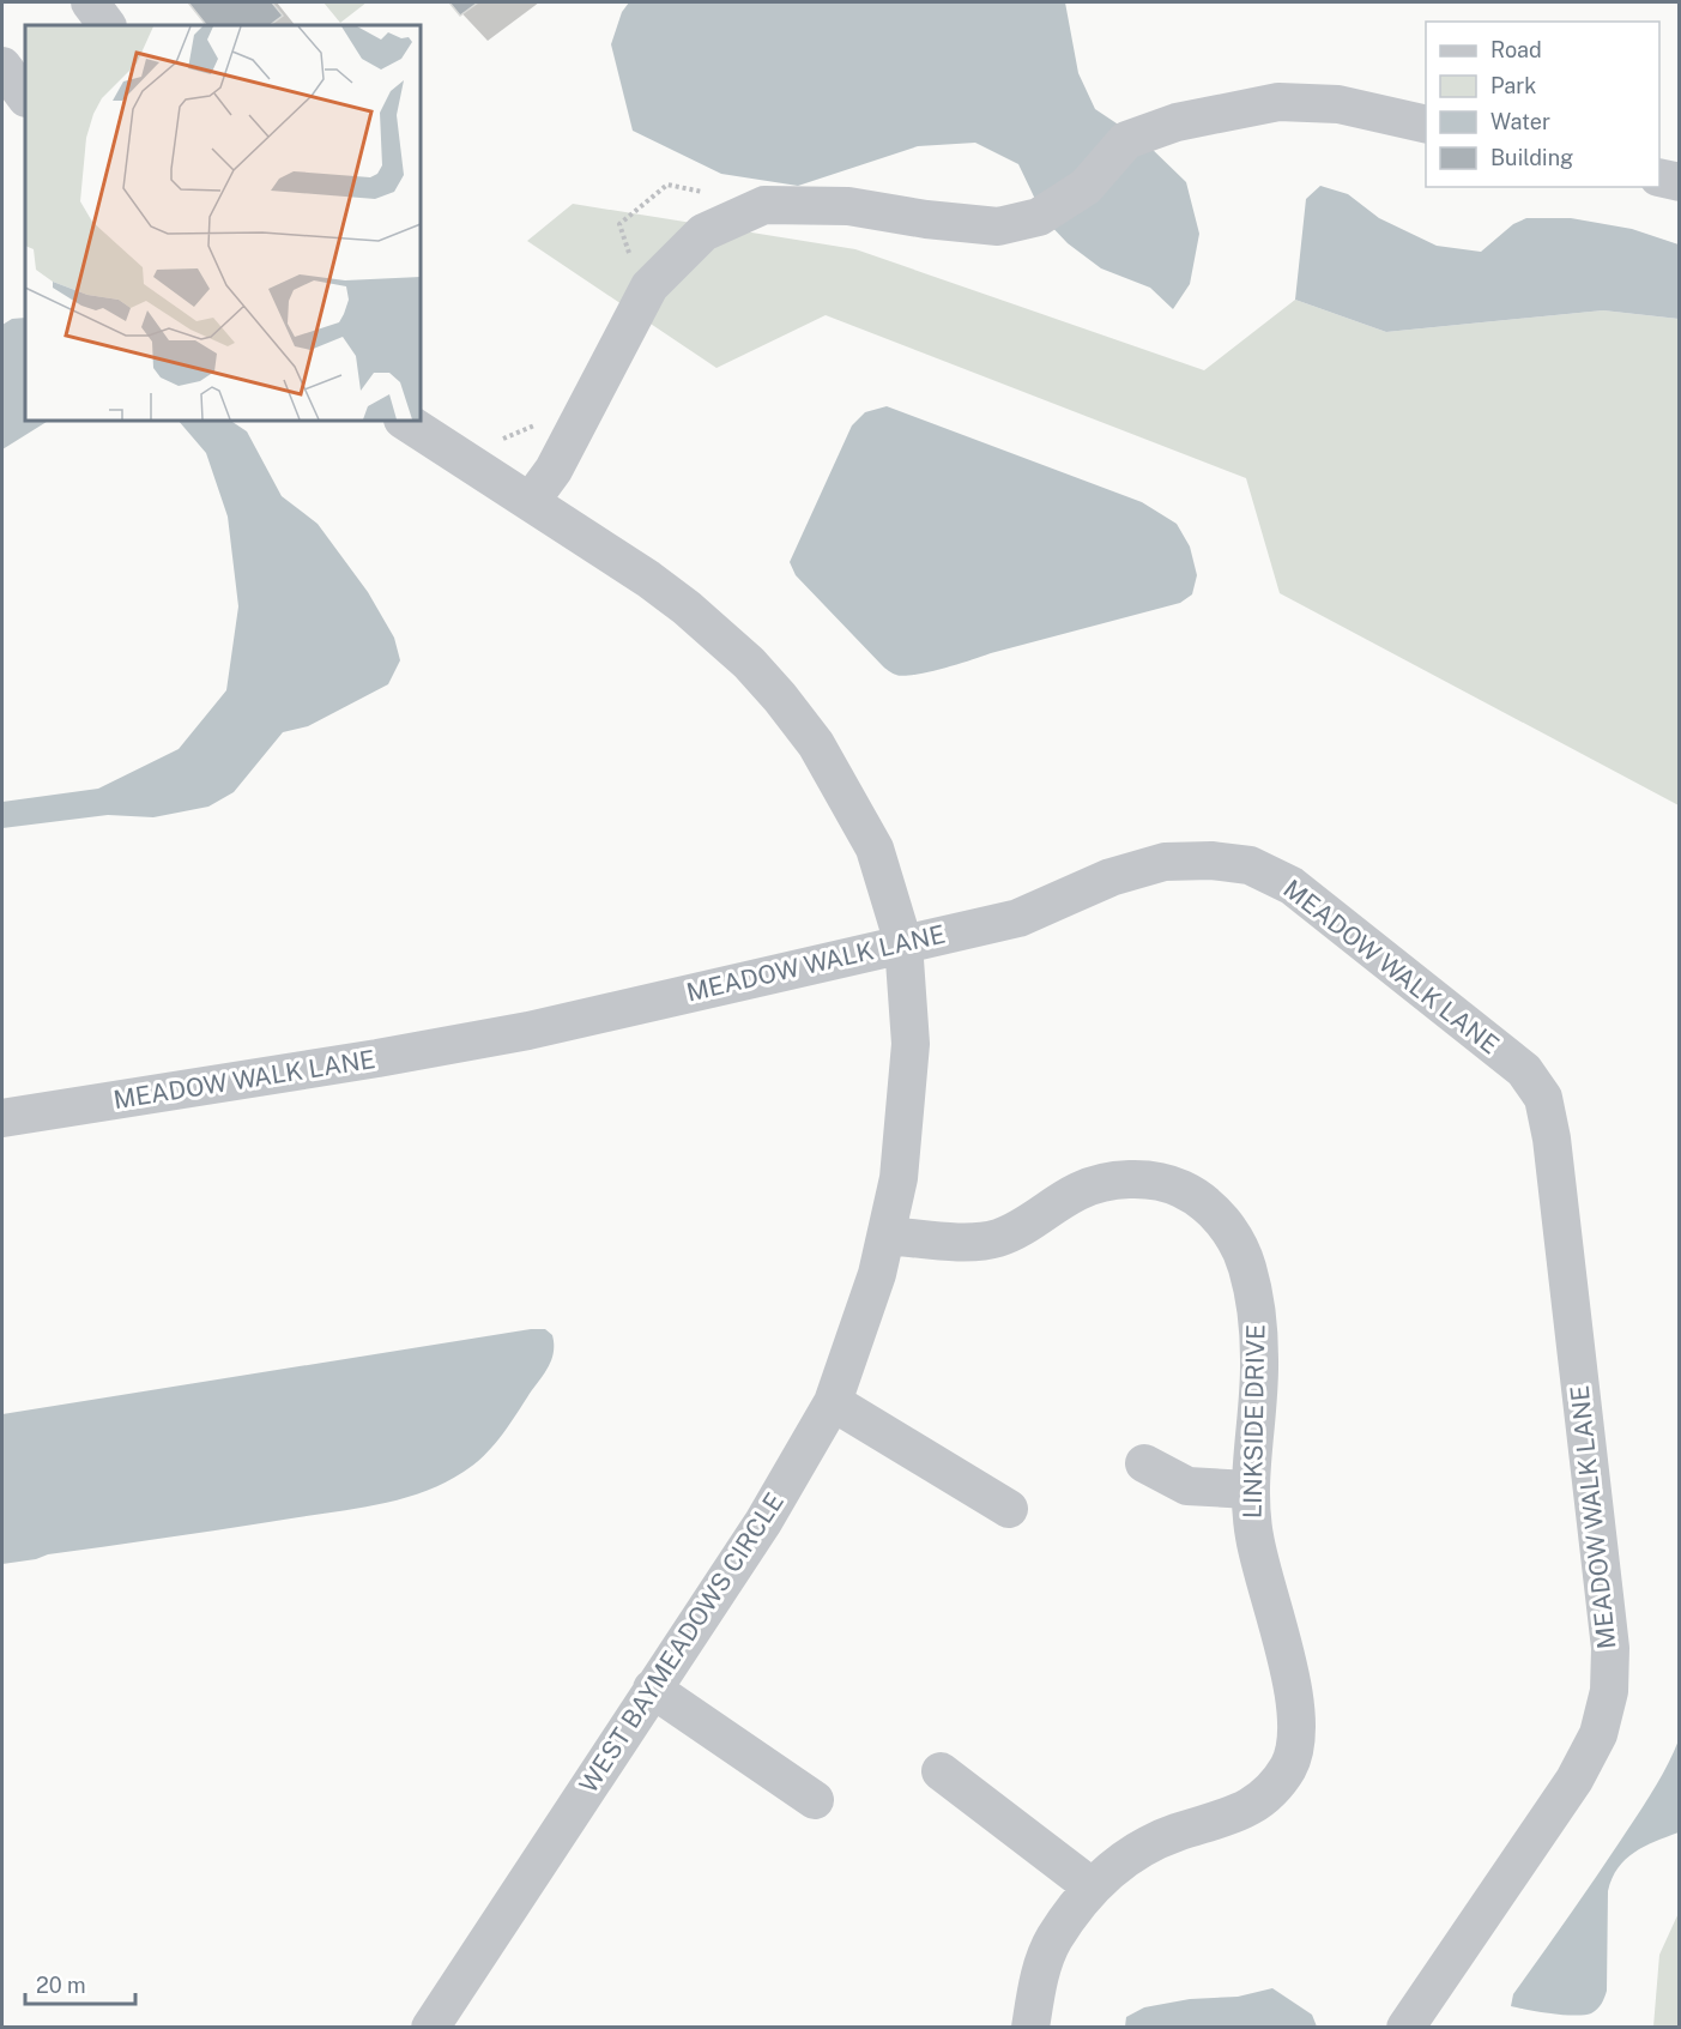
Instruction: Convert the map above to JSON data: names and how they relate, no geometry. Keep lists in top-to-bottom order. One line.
{"streets":{"street":["MEADOW WALK LANE","LINKSIDE DRIVE","WEST BAYMEADOWS CIRCLE"]},"crossings":[["MEADOW WALK LANE","WEST BAYMEADOWS CIRCLE"],["LINKSIDE DRIVE","WEST BAYMEADOWS CIRCLE"]],"legend":["Road","Park","Water","Building"],"scale_bar":"20 m"}
